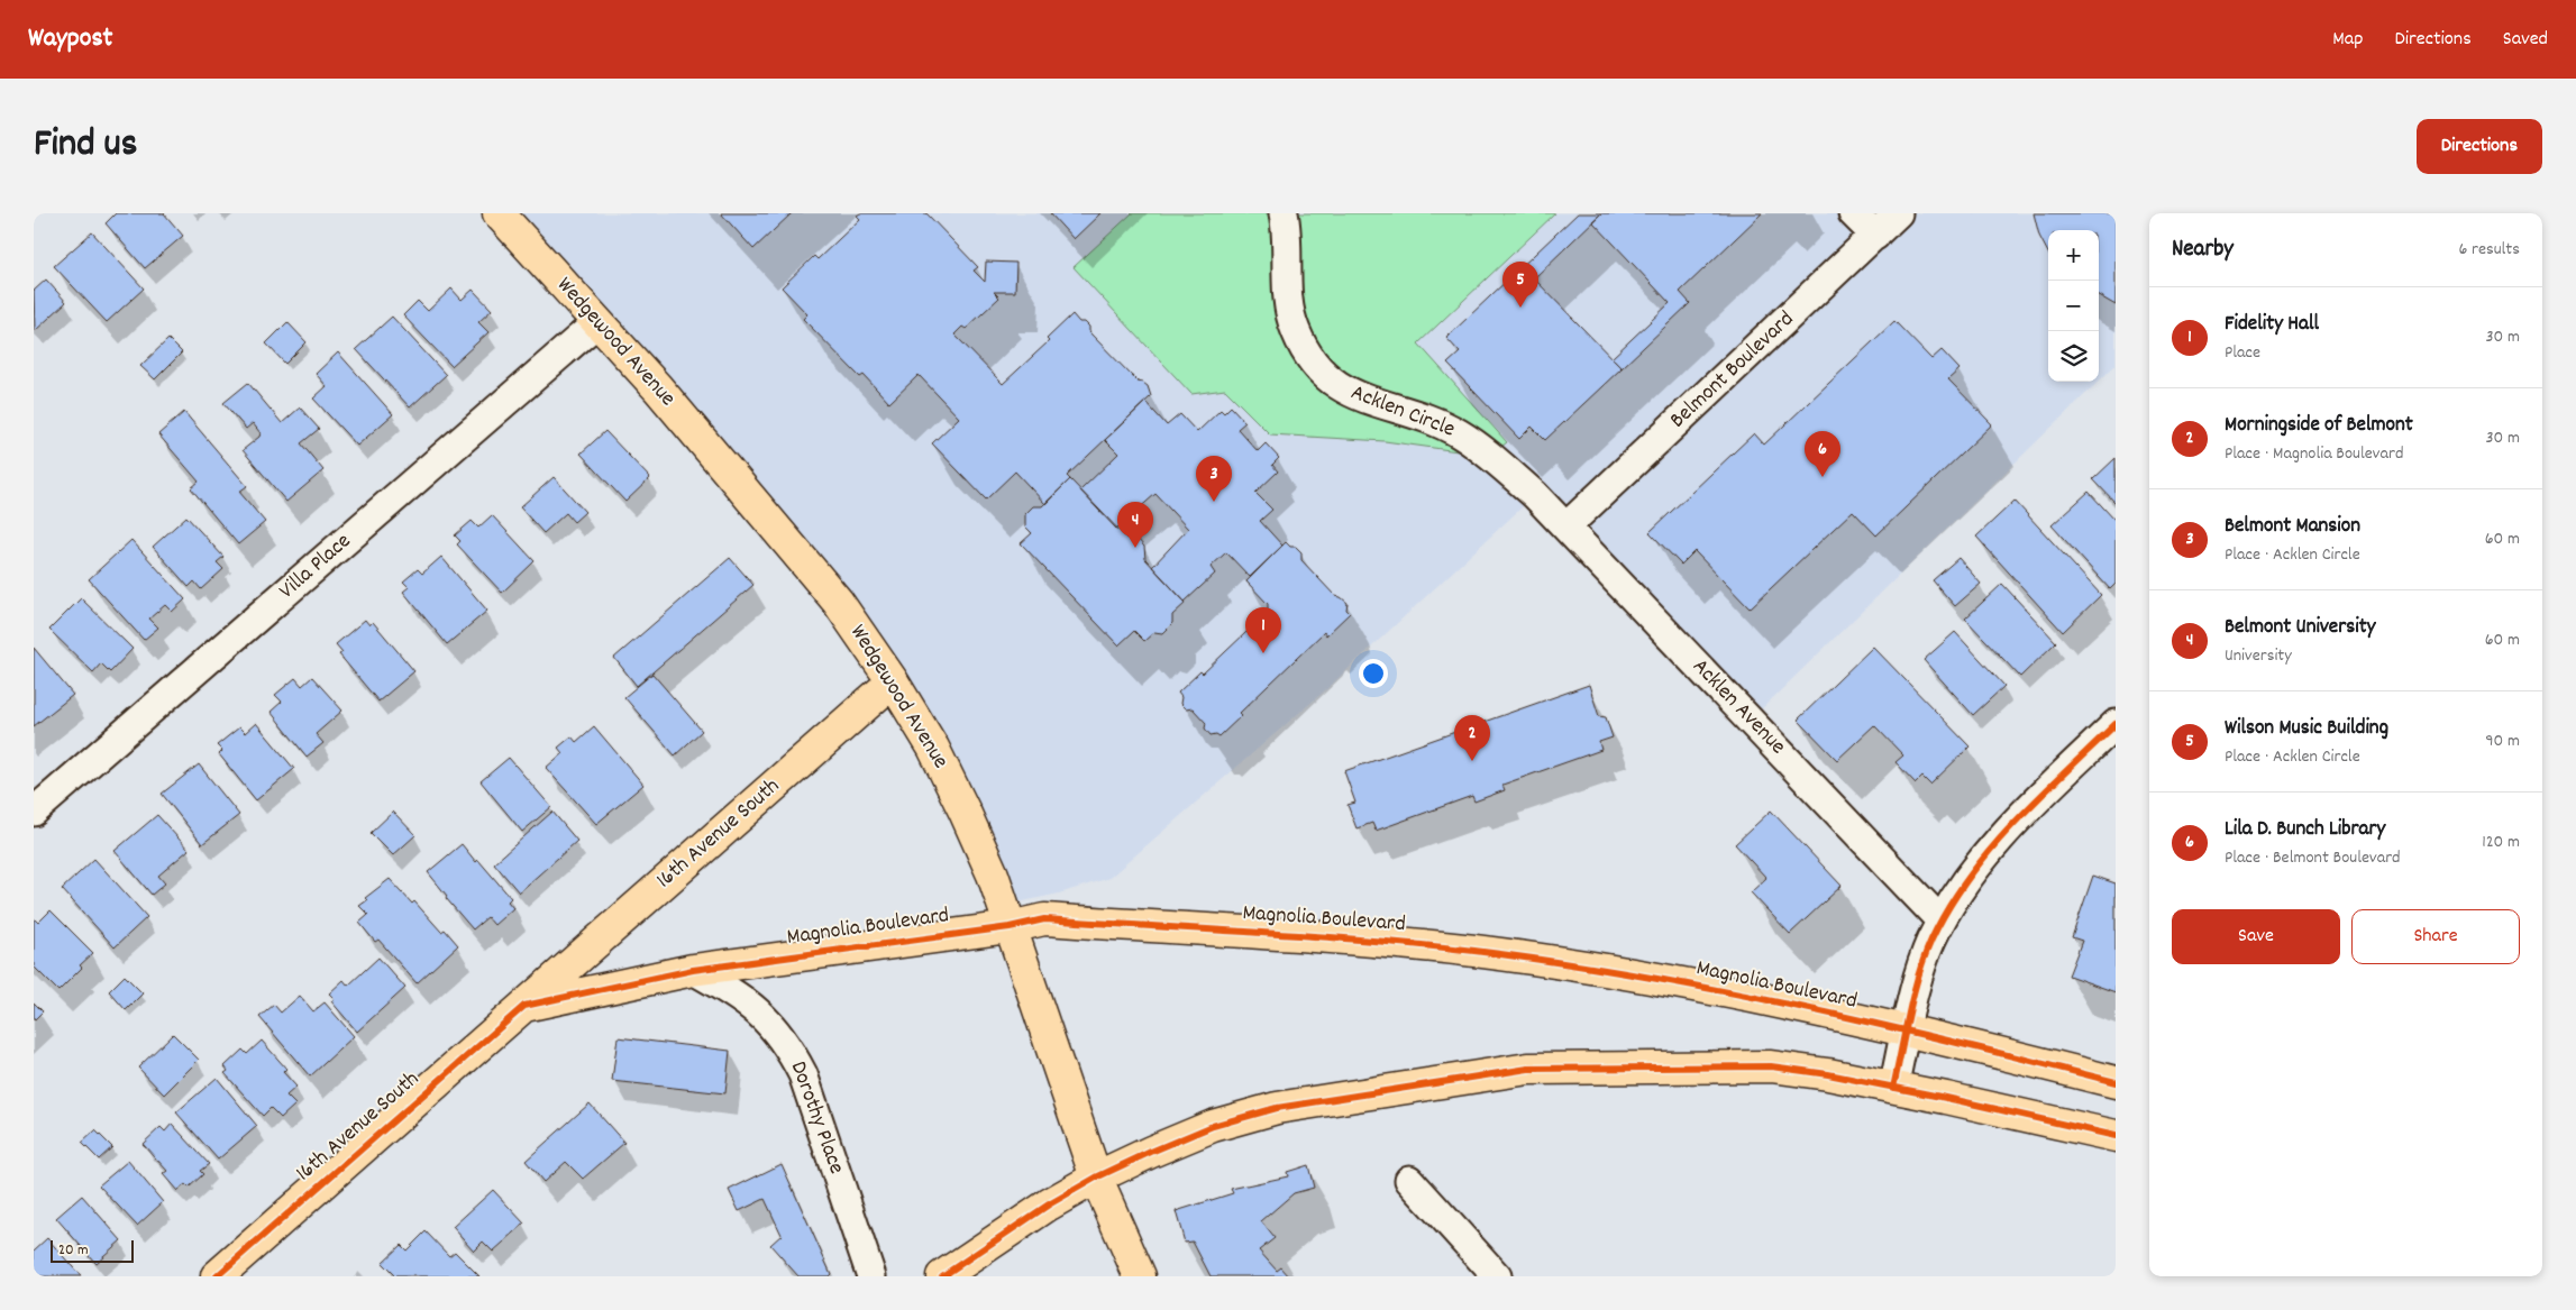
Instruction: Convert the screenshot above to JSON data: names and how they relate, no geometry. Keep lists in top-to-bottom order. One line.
{"streets":{"main road":["Wedgewood Avenue","16th Avenue South","Magnolia Boulevard"],"street":["Belmont Boulevard","Acklen Circle","Villa Place","Acklen Avenue","Dorothy Place"]},"crossings":[["Wedgewood Avenue","Villa Place"],["Wedgewood Avenue","16th Avenue South"],["Wedgewood Avenue","Magnolia Boulevard"],["Belmont Boulevard","Acklen Avenue"],["Acklen Circle","Acklen Avenue"],["16th Avenue South","Magnolia Boulevard"],["Magnolia Boulevard","Dorothy Place"]],"scale_bar":"20 m","page":{"header":"Waypost","nav":["Map","Directions","Saved"],"title":"Find us","buttons":["Directions",["Save","Share"]],"heading":["Nearby","6 results"],"map_buttons":["+","−"],"pins":["5","6","3","4","1","2"],"list":[{"mark":"1","name":"Fidelity Hall","note":"Place","value":"30 m"},{"mark":"2","name":"Morningside of Belmont","note":"Place · Magnolia Boulevard","value":"30 m"},{"mark":"3","name":"Belmont Mansion","note":"Place · Acklen Circle","value":"60 m"},{"mark":"4","name":"Belmont University","note":"University","value":"60 m"},{"mark":"5","name":"Wilson Music Building","note":"Place · Acklen Circle","value":"90 m"},{"mark":"6","name":"Lila D. Bunch Library","note":"Place · Belmont Boulevard","value":"120 m"}],"scale":"20 m"}}
